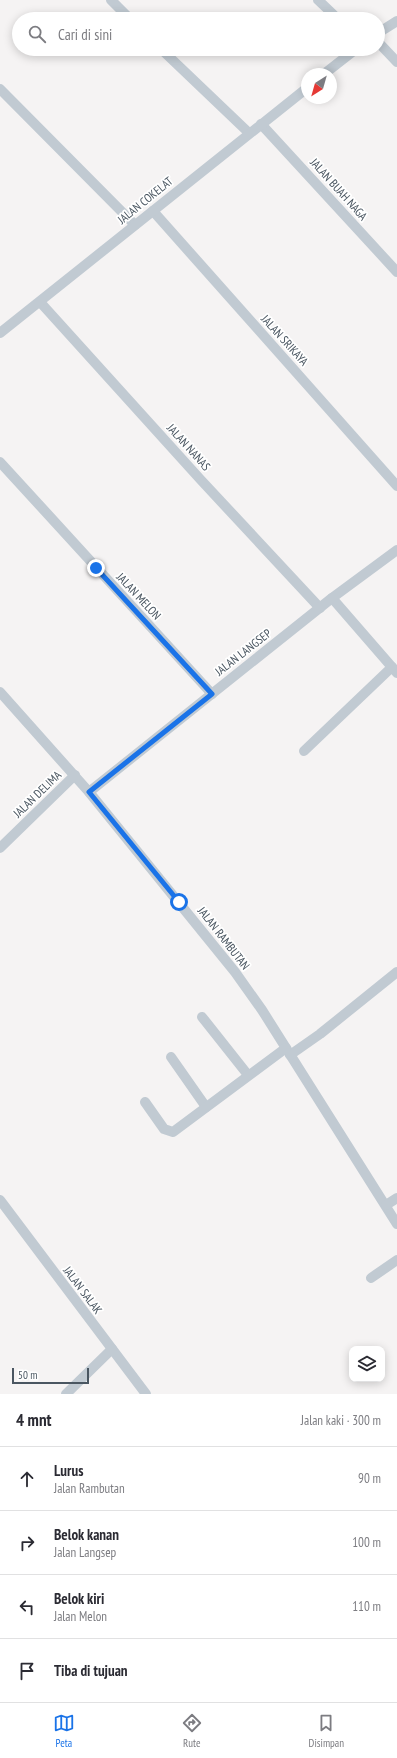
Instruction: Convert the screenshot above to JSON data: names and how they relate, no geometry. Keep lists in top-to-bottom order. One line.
{"streets":{"street":["JALAN BUAH NAGA","JALAN COKELAT","JALAN SRIKAYA","JALAN NANAS","JALAN MELON","JALAN LANGSEP","JALAN DELIMA","JALAN RAMBUTAN","JALAN SALAK"]},"crossings":[["JALAN BUAH NAGA","JALAN COKELAT"],["JALAN COKELAT","JALAN SRIKAYA"],["JALAN COKELAT","JALAN NANAS"],["JALAN NANAS","JALAN LANGSEP"],["JALAN MELON","JALAN LANGSEP"],["JALAN LANGSEP","JALAN RAMBUTAN"],["JALAN DELIMA","JALAN RAMBUTAN"]],"scale_bar":"50 m","north":"bottom left","page":{"search":"Cari di sini","scale":"50 m","heading":["4 mnt","Jalan kaki · 300 m"],"list":[["Lurus","Jalan Rambutan","90 m"],["Belok kanan","Jalan Langsep","100 m"],["Belok kiri","Jalan Melon","110 m"],"Tiba di tujuan"],"nav":["Peta","Rute","Disimpan"]}}
